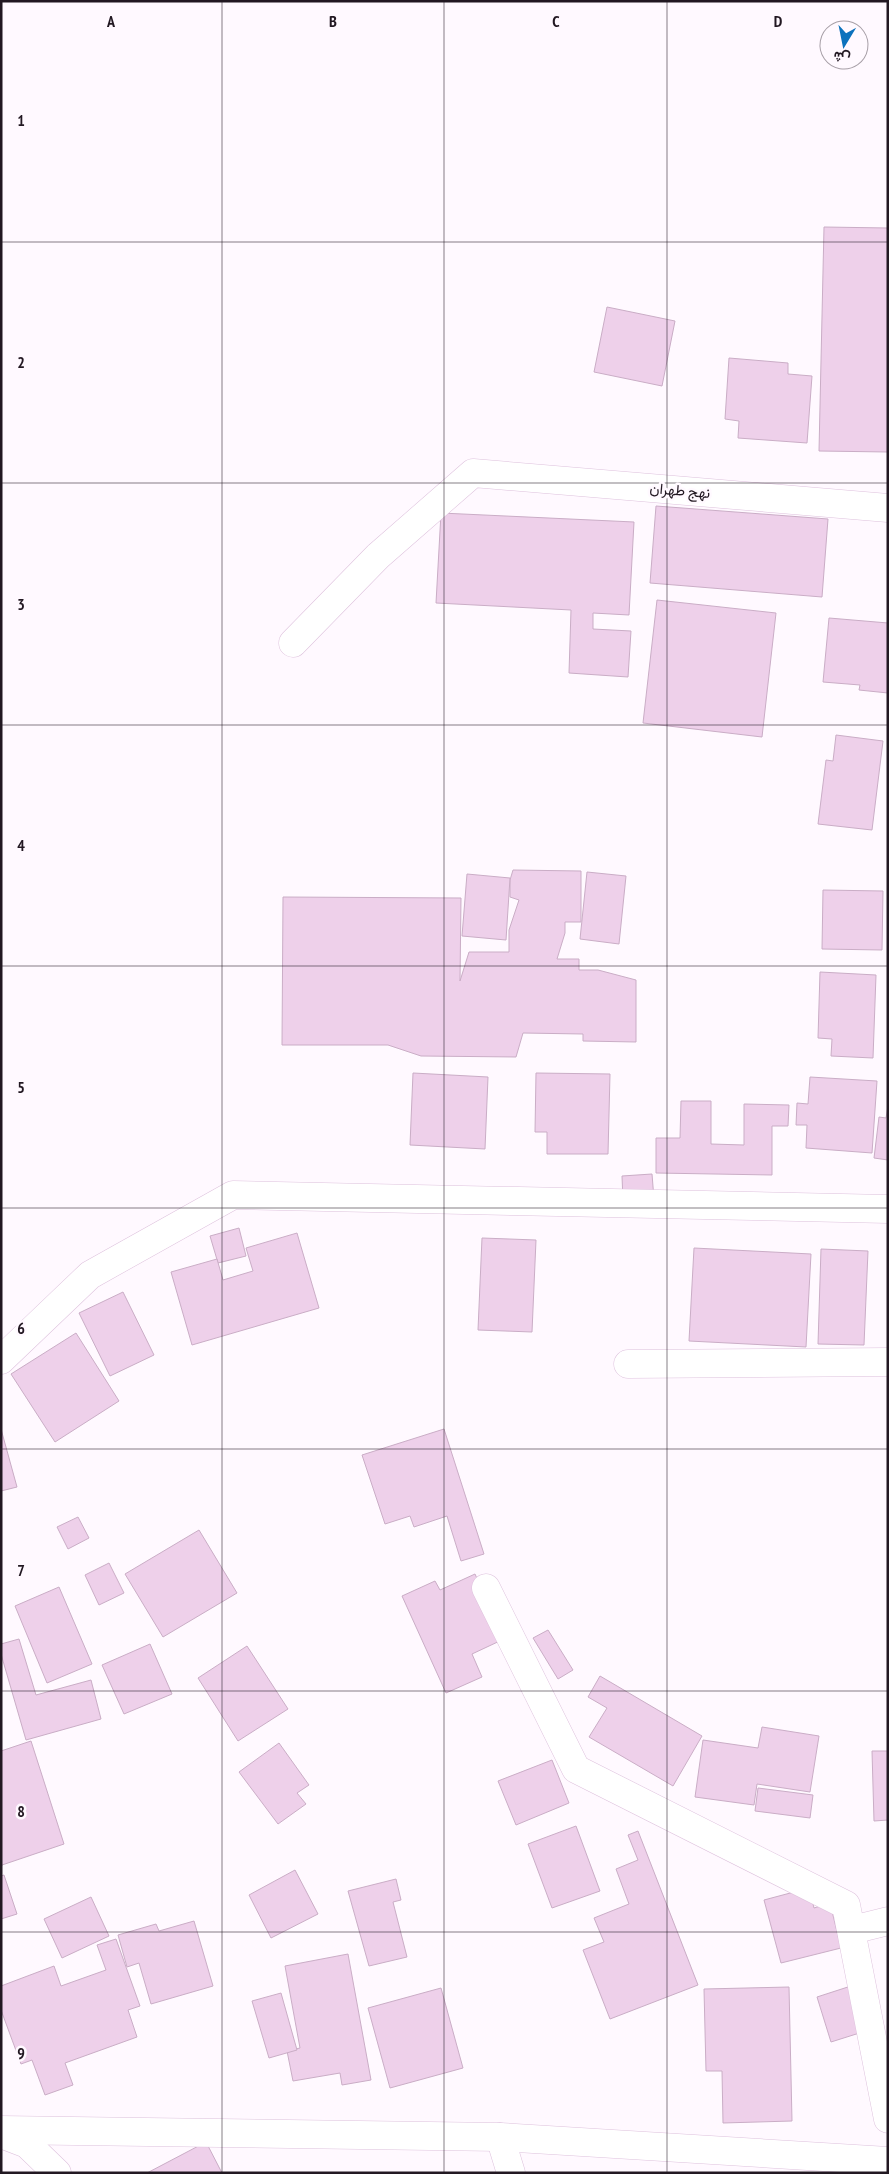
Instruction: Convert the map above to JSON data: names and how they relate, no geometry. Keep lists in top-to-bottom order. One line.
{"streets":{"street":["نهج طهران"]},"north":"bottom","grid":{"columns":["A","B","C","D"],"rows":["1","2","3","4","5","6","7","8","9"]}}
